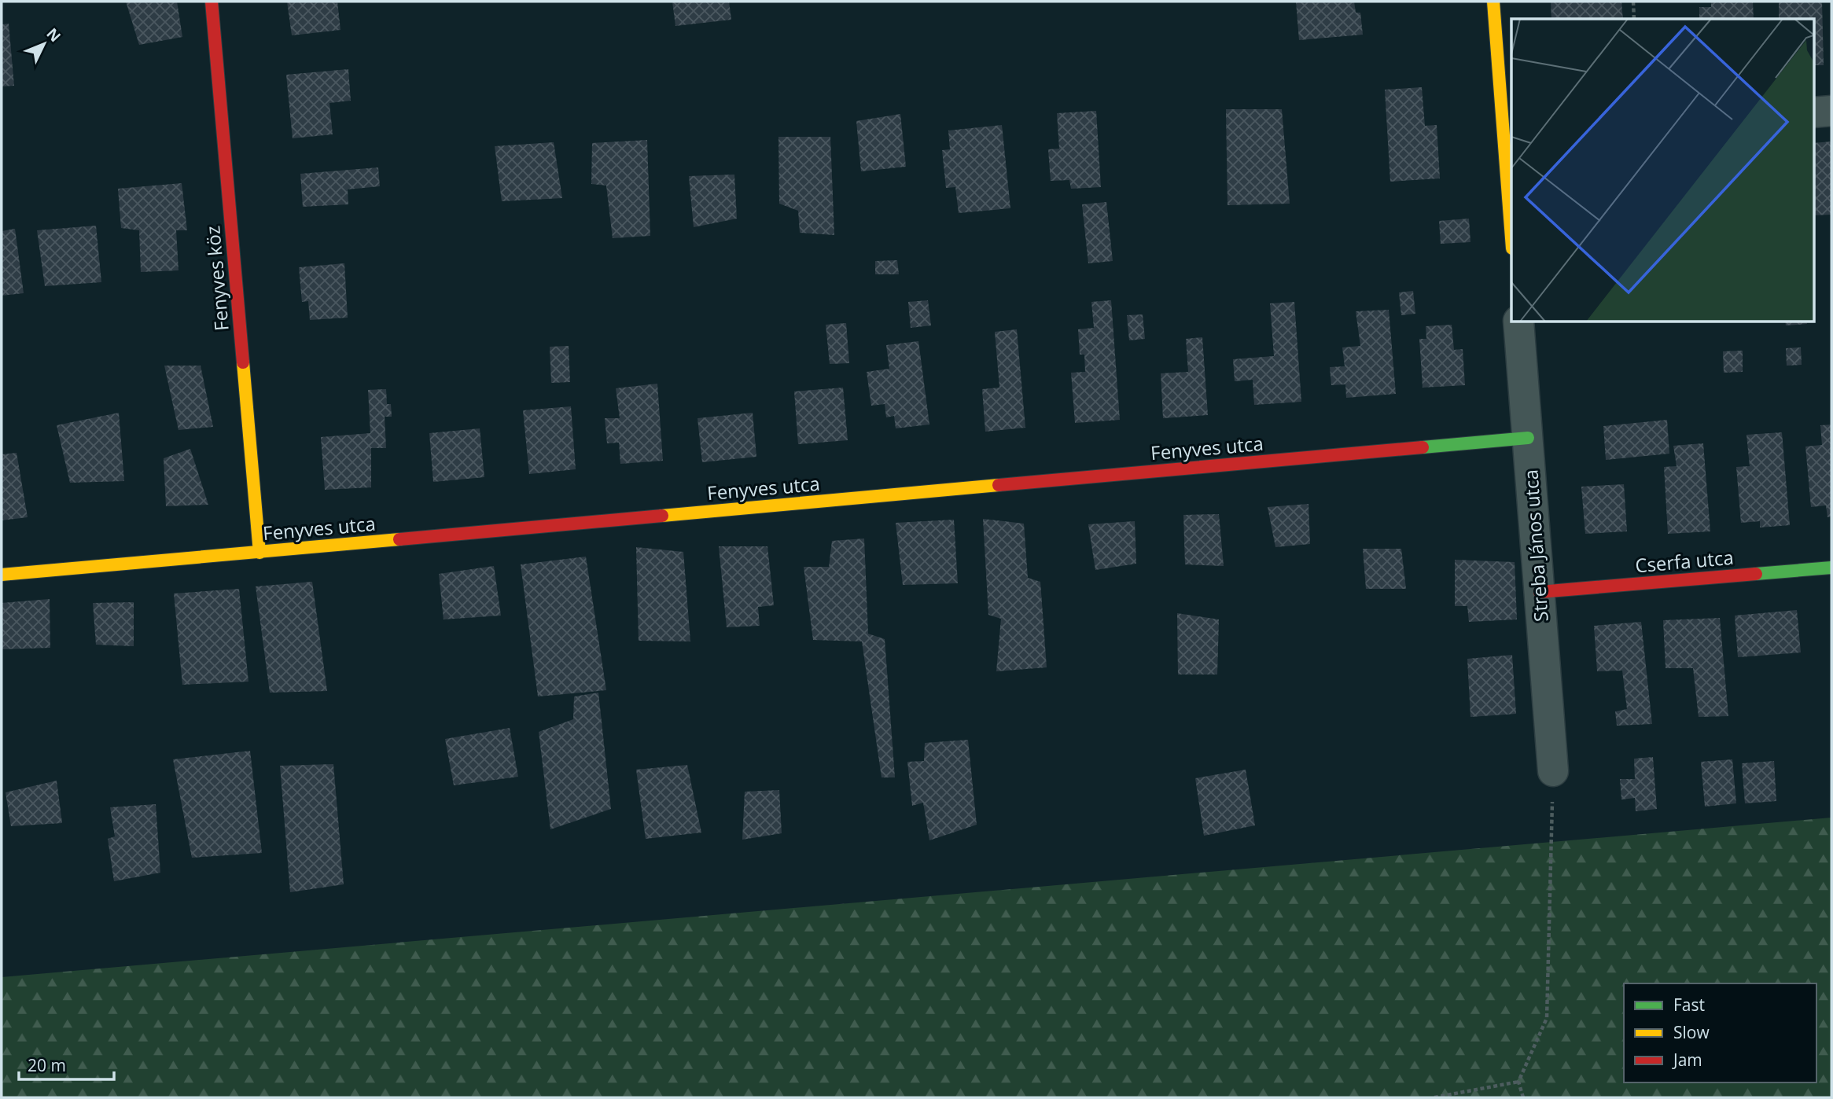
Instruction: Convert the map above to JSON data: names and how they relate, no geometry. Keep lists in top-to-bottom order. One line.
{"streets":{"street":["Fenyves köz","Fenyves utca","Streba János utca","Cserfa utca"]},"crossings":[["Fenyves köz","Fenyves utca"],["Fenyves utca","Streba János utca"],["Streba János utca","Cserfa utca"]],"legend":["Fast","Slow","Jam"],"scale_bar":"20 m","north":"top right"}
